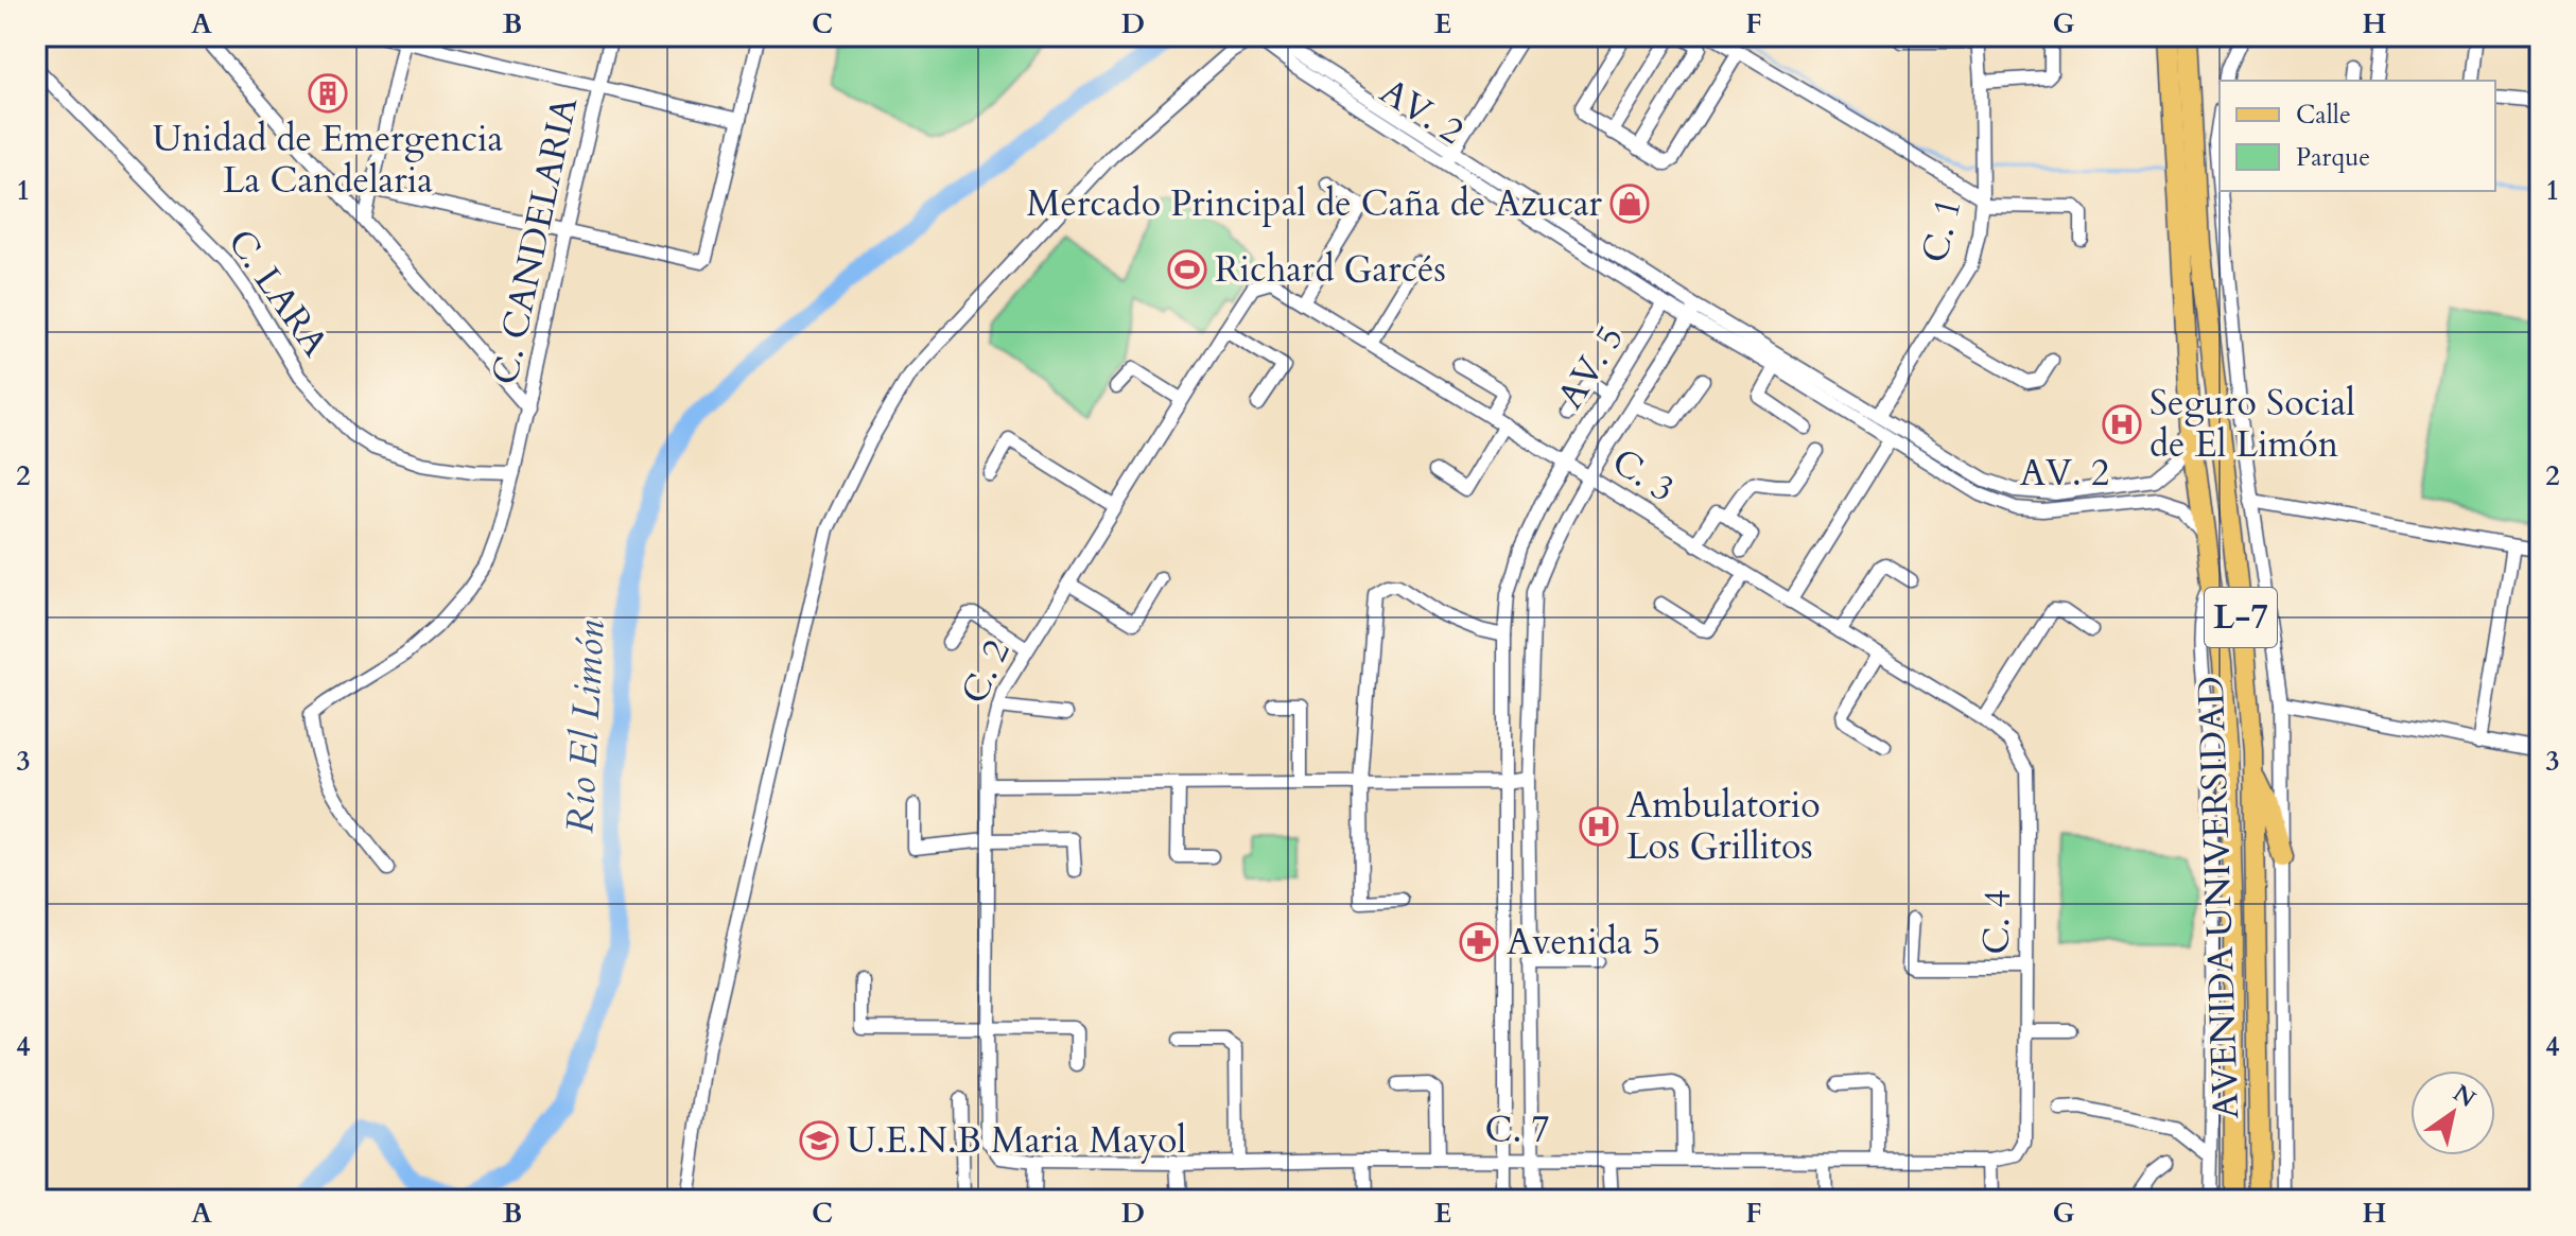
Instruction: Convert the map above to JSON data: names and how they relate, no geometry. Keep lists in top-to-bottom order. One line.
{"streets":{"main road":["L-7","AVENIDA UNIVERSIDAD"],"street":["AV. 2","C. 1","C. CANDELARIA","C. LARA","AV. 5","C. 3","C. 2","C. 4","C. 7"]},"crossings":[["AV. 2","C. 1"],["AV. 2","AV. 5"],["AV. 2","AVENIDA UNIVERSIDAD"],["C. CANDELARIA","C. LARA"],["AV. 5","C. 3"],["C. 3","C. 2"],["C. 3","C. 4"],["C. 2","C. 7"],["C. 4","C. 7"]],"water":["Río El Limón"],"places":{"building":["Unidad de Emergencia La Candelaria"],"shop":["Mercado Principal de Caña de Azucar"],"sports":["Richard Garcés"],"hospital":["Seguro Social de El Limón","Ambulatorio Los Grillitos"],"pharmacy":["Avenida 5"],"school or university":["U.E.N.B Maria Mayol"]},"legend":["Calle","Parque"],"north":"top right","grid":{"columns":["A","B","C","D","E","F","G","H"],"rows":["1","2","3","4"]}}
